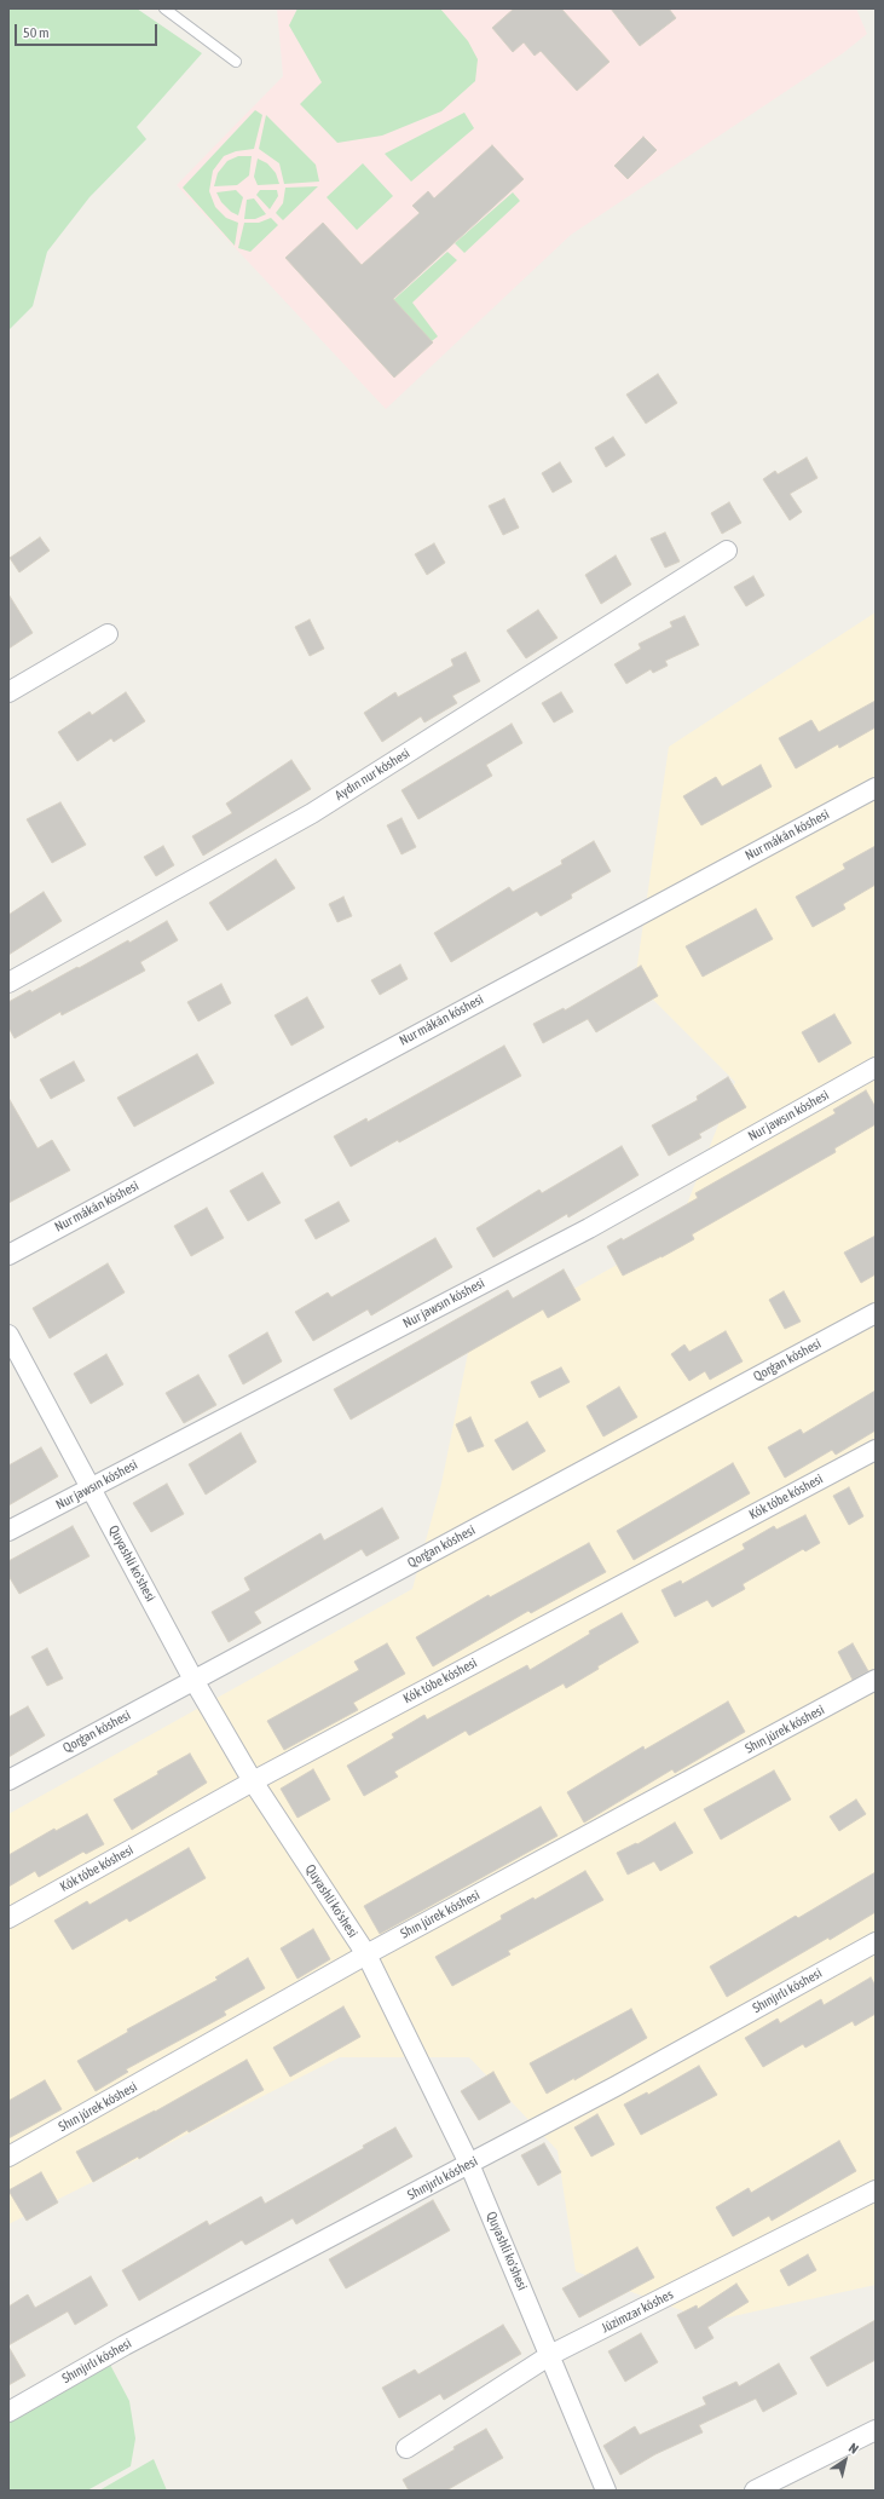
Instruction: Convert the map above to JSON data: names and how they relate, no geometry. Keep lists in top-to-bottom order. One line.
{"streets":{"street":["Aydın nur kóshesi","Nur mákán kóshesi","Nur jawsın kóshesi","Qorǵan kóshesi","Kók tóbe kóshesi","Quyashli ko'shesi","Shın júrek kóshesi","Shınjırlı kóshesi","Júzimzar kóshes"]},"crossings":[["Nur jawsın kóshesi","Quyashli ko'shesi"],["Qorǵan kóshesi","Quyashli ko'shesi"],["Kók tóbe kóshesi","Quyashli ko'shesi"],["Quyashli ko'shesi","Shın júrek kóshesi"],["Quyashli ko'shesi","Shınjırlı kóshesi"],["Quyashli ko'shesi","Júzimzar kóshes"]],"scale_bar":"50 m","north":"top right"}
